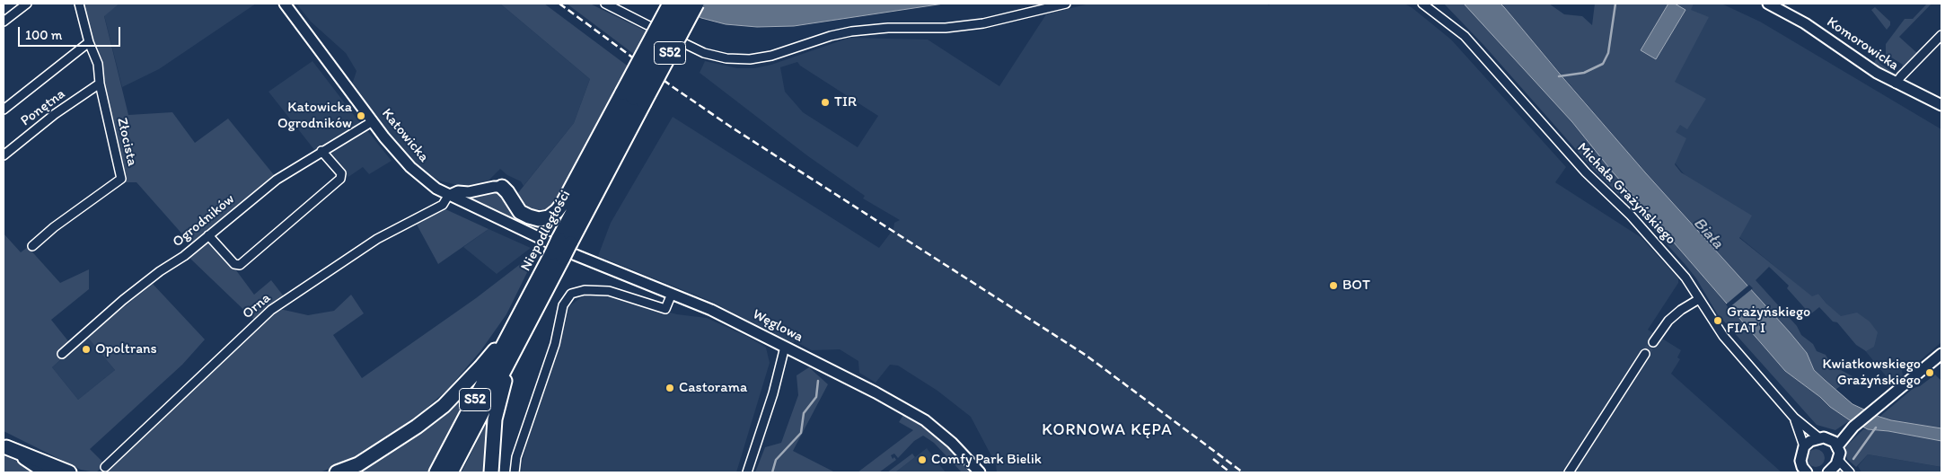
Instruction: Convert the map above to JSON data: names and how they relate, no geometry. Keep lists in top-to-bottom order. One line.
{"streets":{"highway":["S52","Niepodległości"],"street":["Komorowicka","Ponętna","Katowicka","Złocista","Michała Grażyńskiego","Ogrodników","Orna","Węglowa"]},"crossings":[["Ponętna","Złocista"],["Katowicka","Ogrodników"],["Katowicka","Orna"],["Katowicka","Węglowa"]],"districts":["KORNOWA KĘPA"],"water":["Biała"],"places":["TIR","Katowicka Ogrodników","BOT","Grażyńskiego FIAT I","Opoltrans","Kwiatkowskiego Grażyńskiego","Castorama","Comfy Park Bielik"],"scale_bar":"100 m"}
